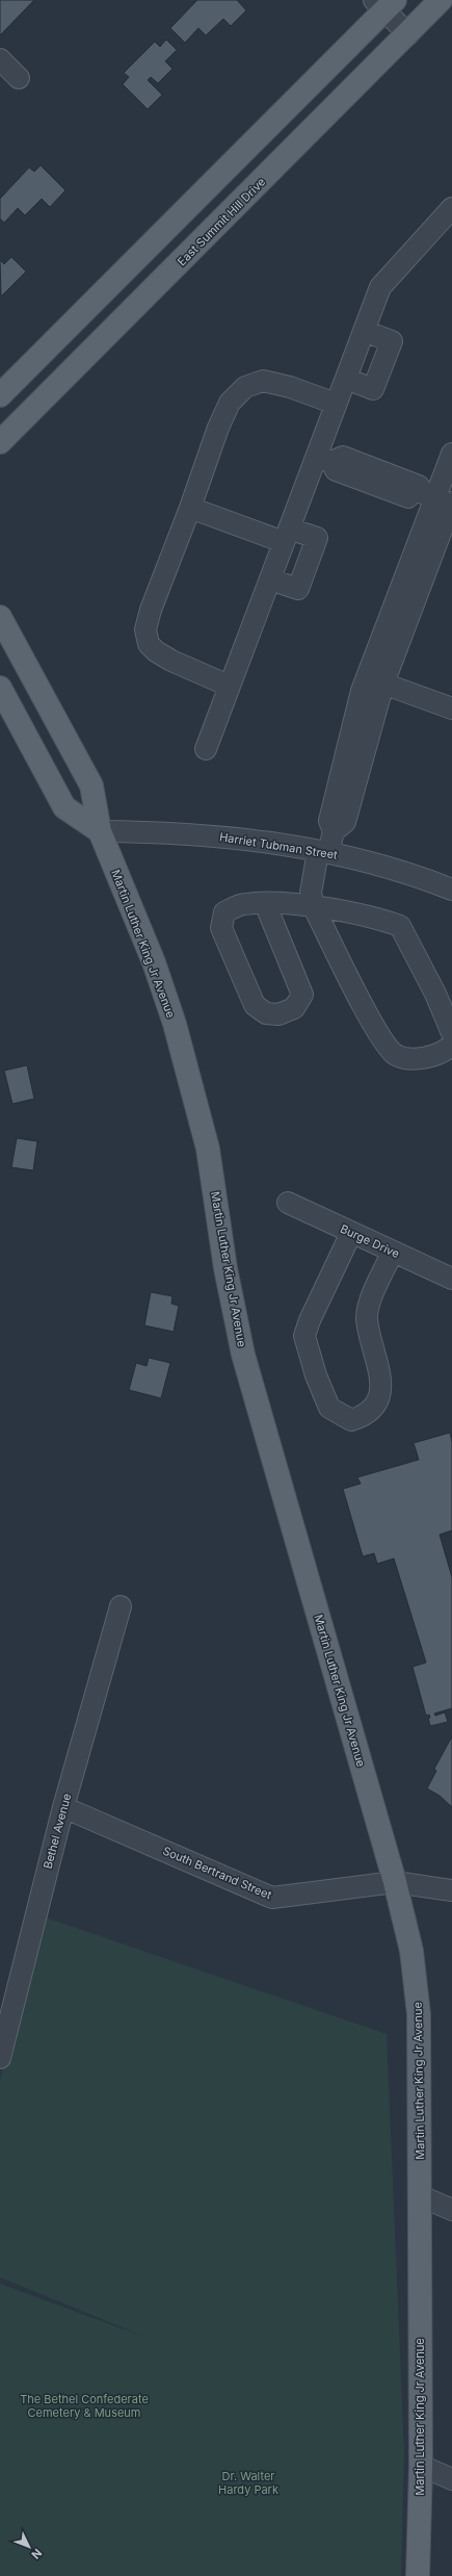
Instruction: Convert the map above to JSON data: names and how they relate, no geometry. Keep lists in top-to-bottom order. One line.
{"streets":{"main road":["East Summit Hill Drive","Martin Luther King Jr Avenue"],"street":["Harriet Tubman Street","Burge Drive","Bethel Avenue","South Bertrand Street"]},"crossings":[["Harriet Tubman Street","Martin Luther King Jr Avenue"],["Martin Luther King Jr Avenue","South Bertrand Street"],["Bethel Avenue","South Bertrand Street"]],"parks":["The Bethel Confederate Cemetery & Museum","Dr. Walter Hardy Park"],"north":"bottom right"}
